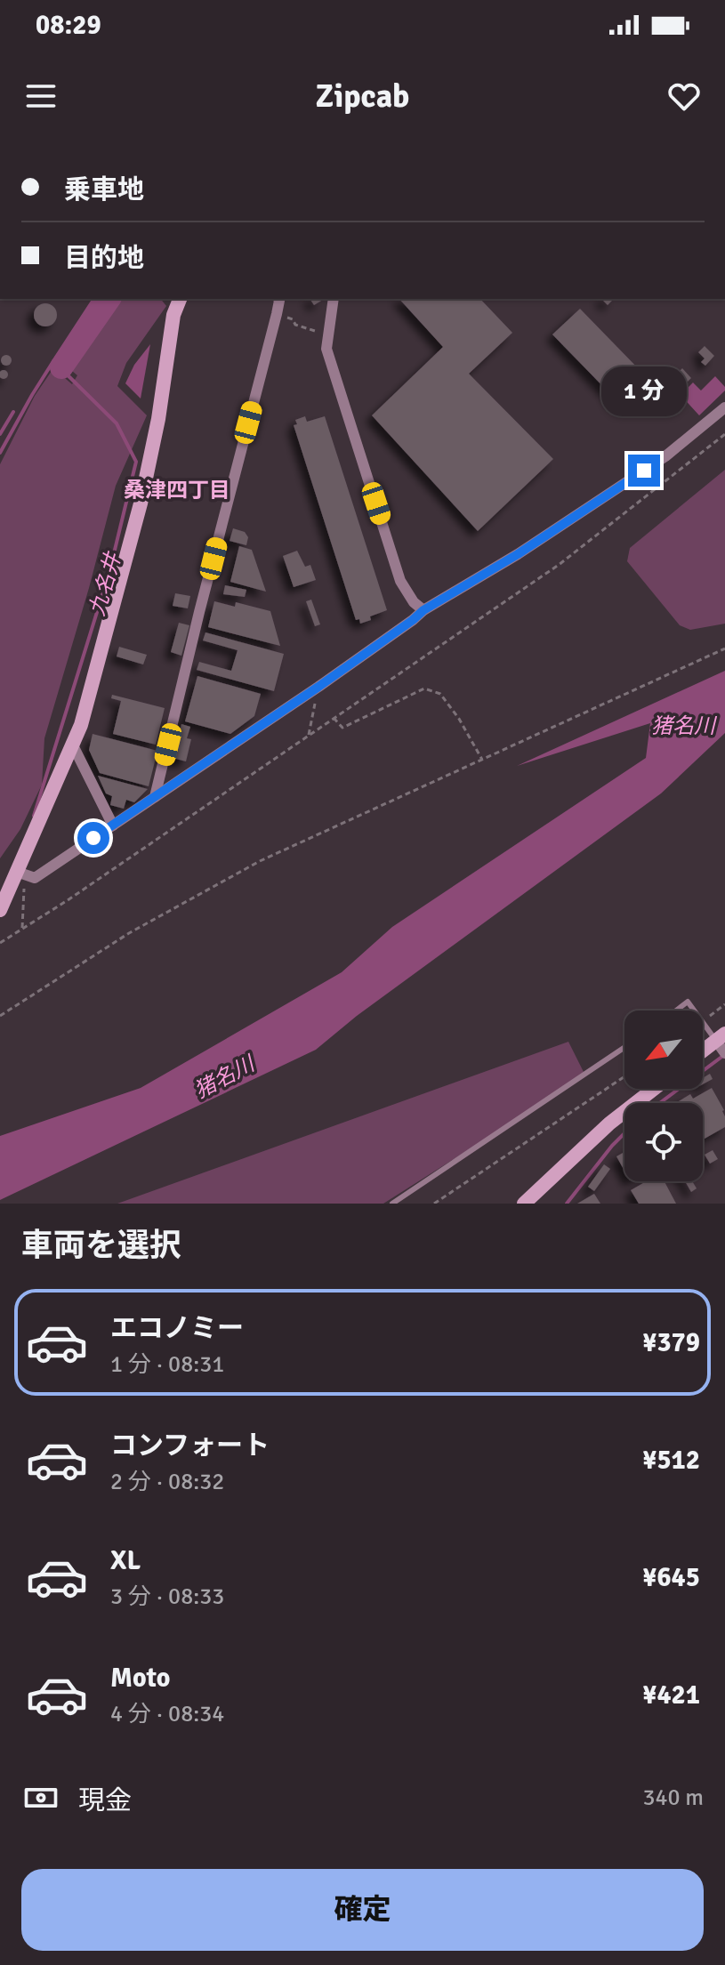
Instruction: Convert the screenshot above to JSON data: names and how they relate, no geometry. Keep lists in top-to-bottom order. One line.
{"districts":["桑津四丁目"],"water":["九名井","猪名川"],"north":"bottom left","page":{"status":"08:29","header":"Zipcab","banner":["乗車地","目的地"],"bubble":"1 分","heading":"車両を選択","list":[{"name":"エコノミー","note":"1 分 · 08:31","value":"¥379"},{"name":"コンフォート","note":"2 分 · 08:32","value":"¥512"},{"name":"XL","note":"3 分 · 08:33","value":"¥645"},{"name":"Moto","note":"4 分 · 08:34","value":"¥421"}],"pay":["現金","340 m"],"buttons":"確定"}}
